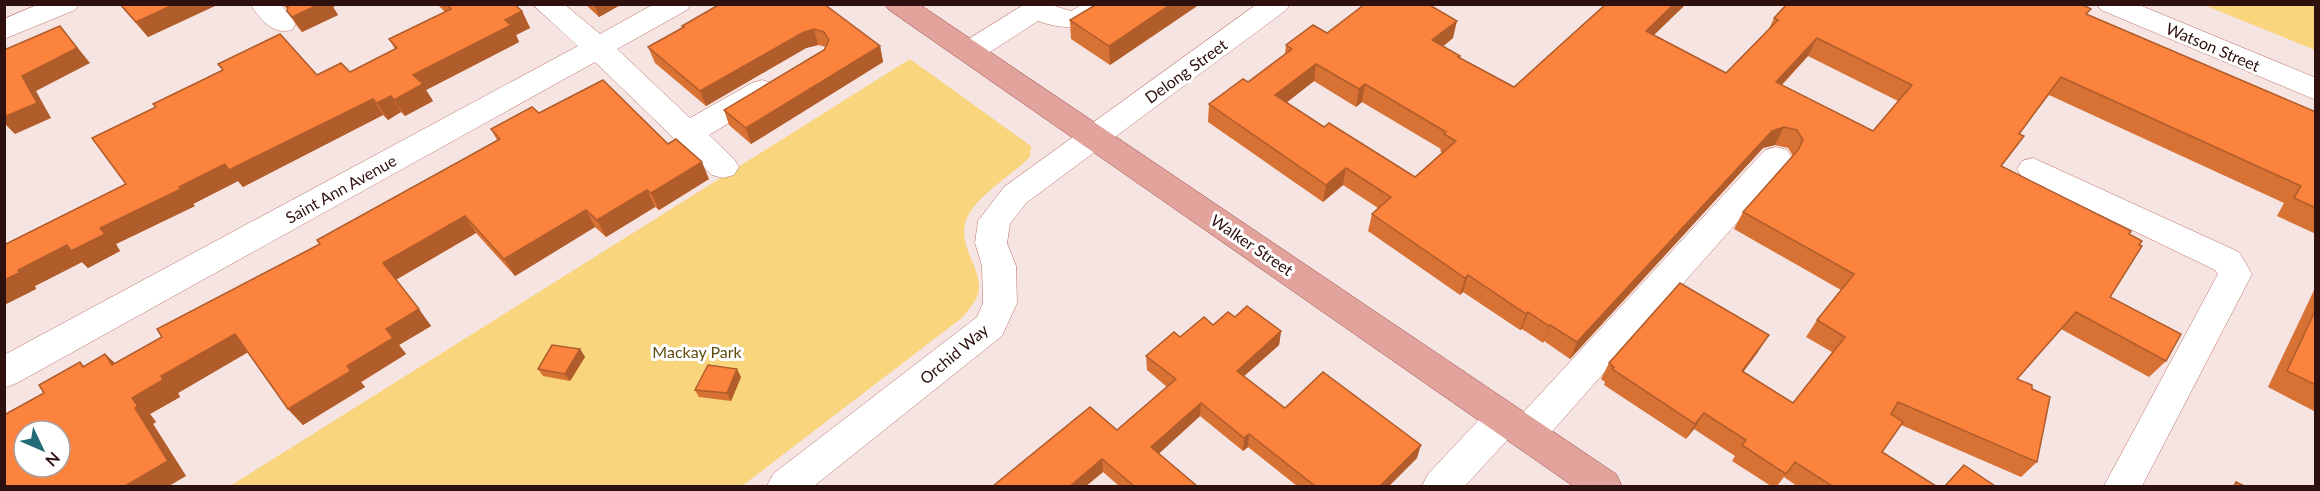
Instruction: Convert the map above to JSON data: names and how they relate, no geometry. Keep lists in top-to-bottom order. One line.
{"streets":{"main road":["Walker Street"],"street":["Watson Street","Delong Street","Saint Ann Avenue","Orchid Way"]},"crossings":[["Delong Street","Walker Street"],["Delong Street","Orchid Way"],["Walker Street","Orchid Way"]],"parks":["Mackay Park"],"north":"bottom right"}
